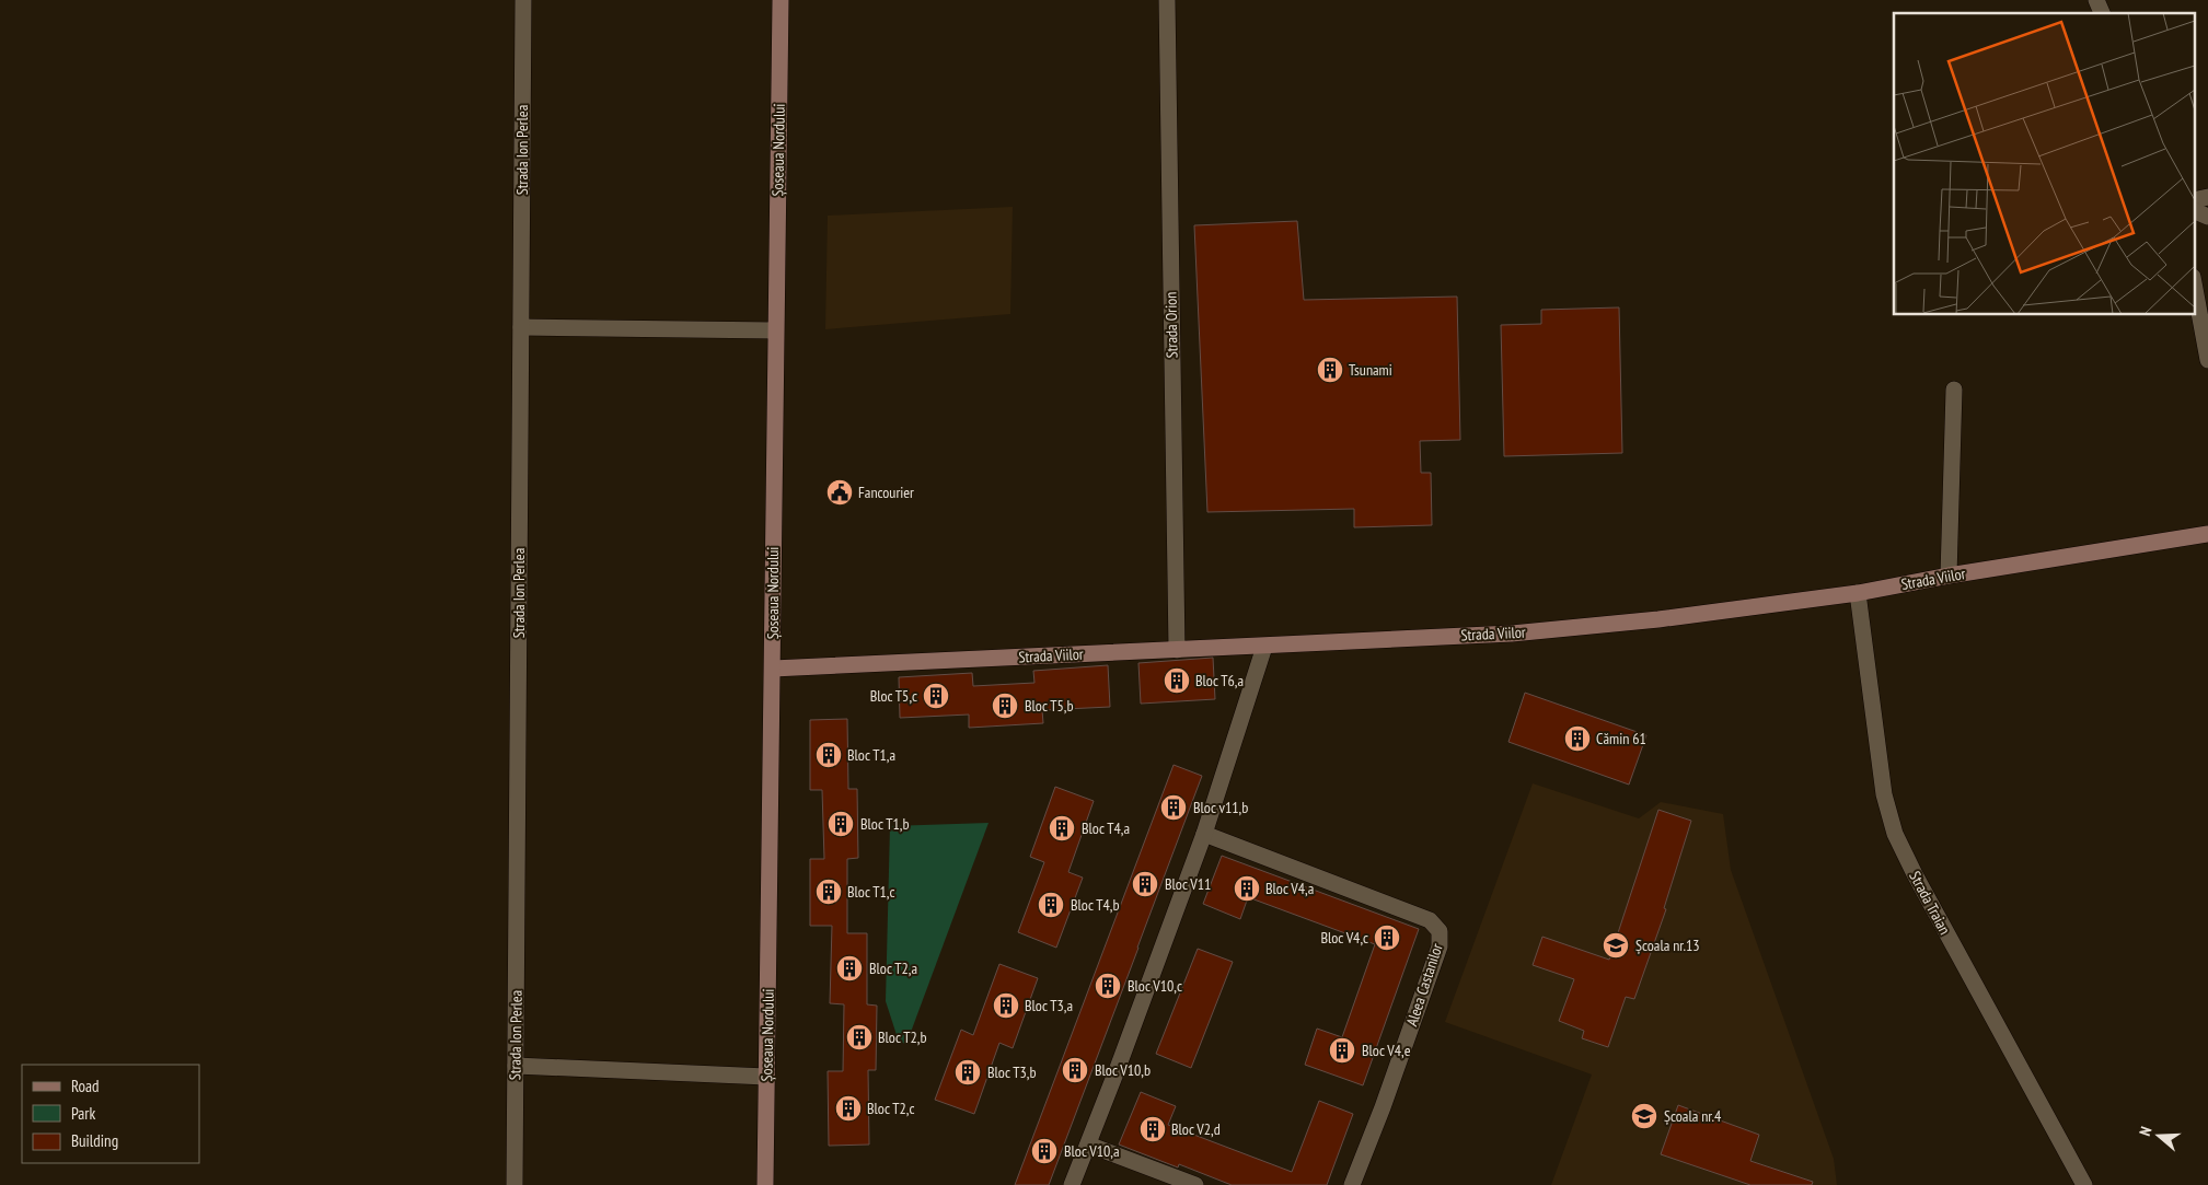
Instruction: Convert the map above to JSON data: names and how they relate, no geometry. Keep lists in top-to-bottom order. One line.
{"streets":{"street":["Strada Ion Perlea","Șoseaua Nordului","Strada Orion","Strada Viilor","Strada Traian","Aleea Castanilor"]},"crossings":[["Șoseaua Nordului","Strada Viilor"],["Strada Orion","Strada Viilor"],["Strada Viilor","Strada Traian"]],"places":{"building":["Tsunami","Bloc T6,a","Bloc T5,c","Bloc T5,b","Cămin 61","Bloc T1,a","Bloc v11,b","Bloc T1,b","Bloc T4,a","Bloc V11","Bloc V4,a","Bloc T1,c","Bloc T4,b","Bloc V4,c","Bloc T2,a","Bloc V10,c","Bloc T3,a","Bloc T2,b","Bloc V4,e","Bloc V10,b","Bloc T3,b","Bloc T2,c","Bloc V2,d","Bloc V10,a"],"public building":["Fancourier"],"school or university":["Școala nr.13","Școala nr.4"]},"legend":["Road","Park","Building"],"north":"left"}
